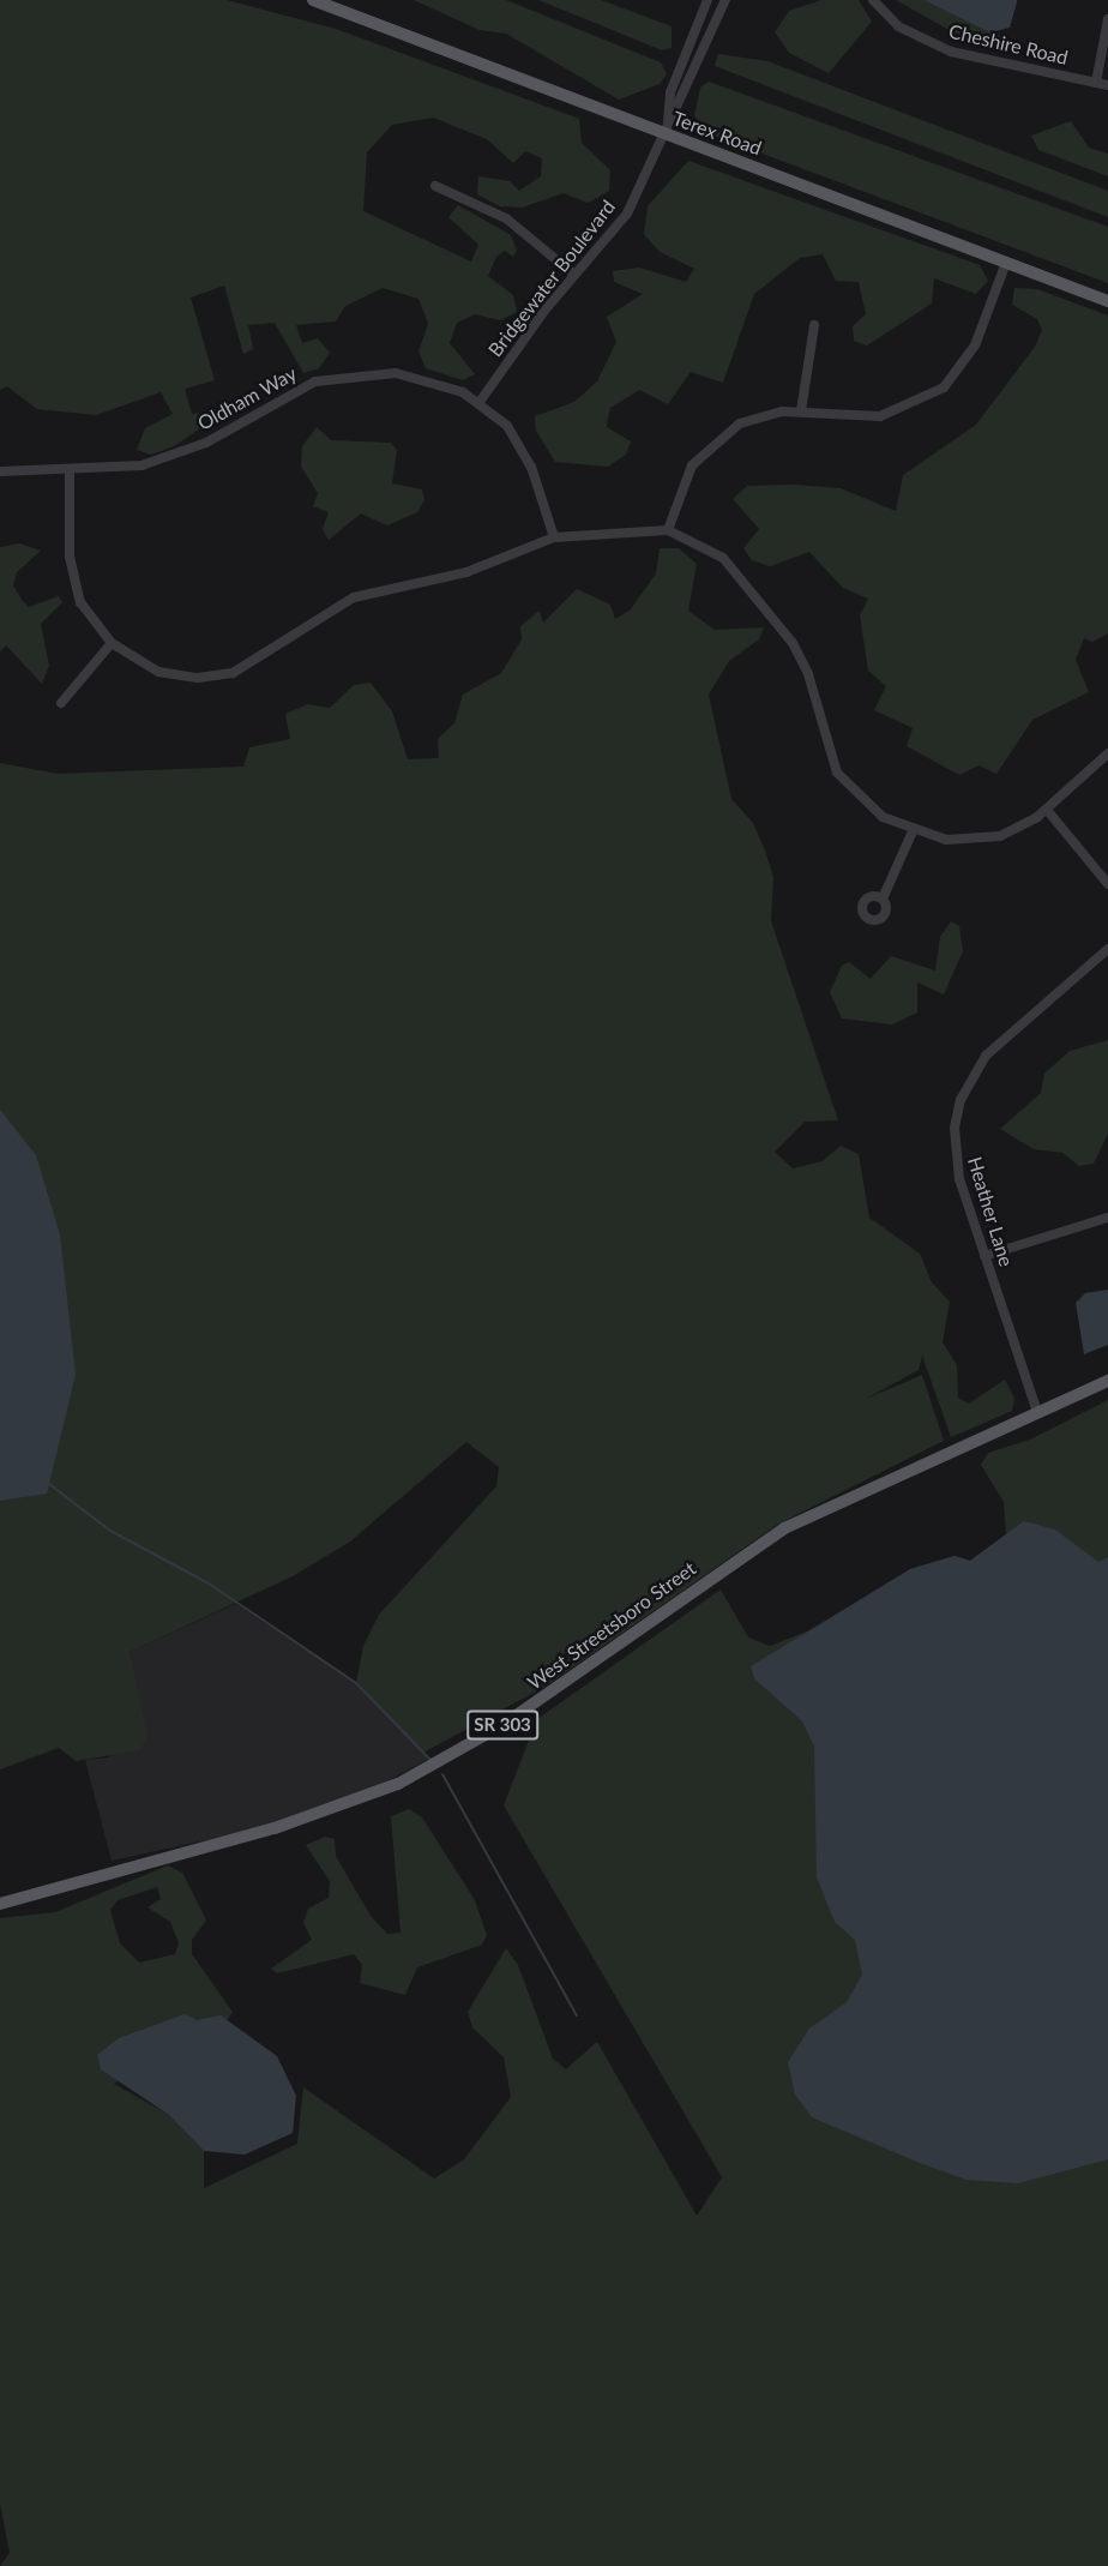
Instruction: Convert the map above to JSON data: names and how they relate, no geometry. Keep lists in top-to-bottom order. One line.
{"streets":{"main road":["Terex Road","West Streetsboro Street","SR 303"],"street":["Cheshire Road","Bridgewater Boulevard","Oldham Way","Heather Lane"]},"crossings":[["Terex Road","Bridgewater Boulevard"],["Bridgewater Boulevard","Oldham Way"],["Heather Lane","West Streetsboro Street"]]}
